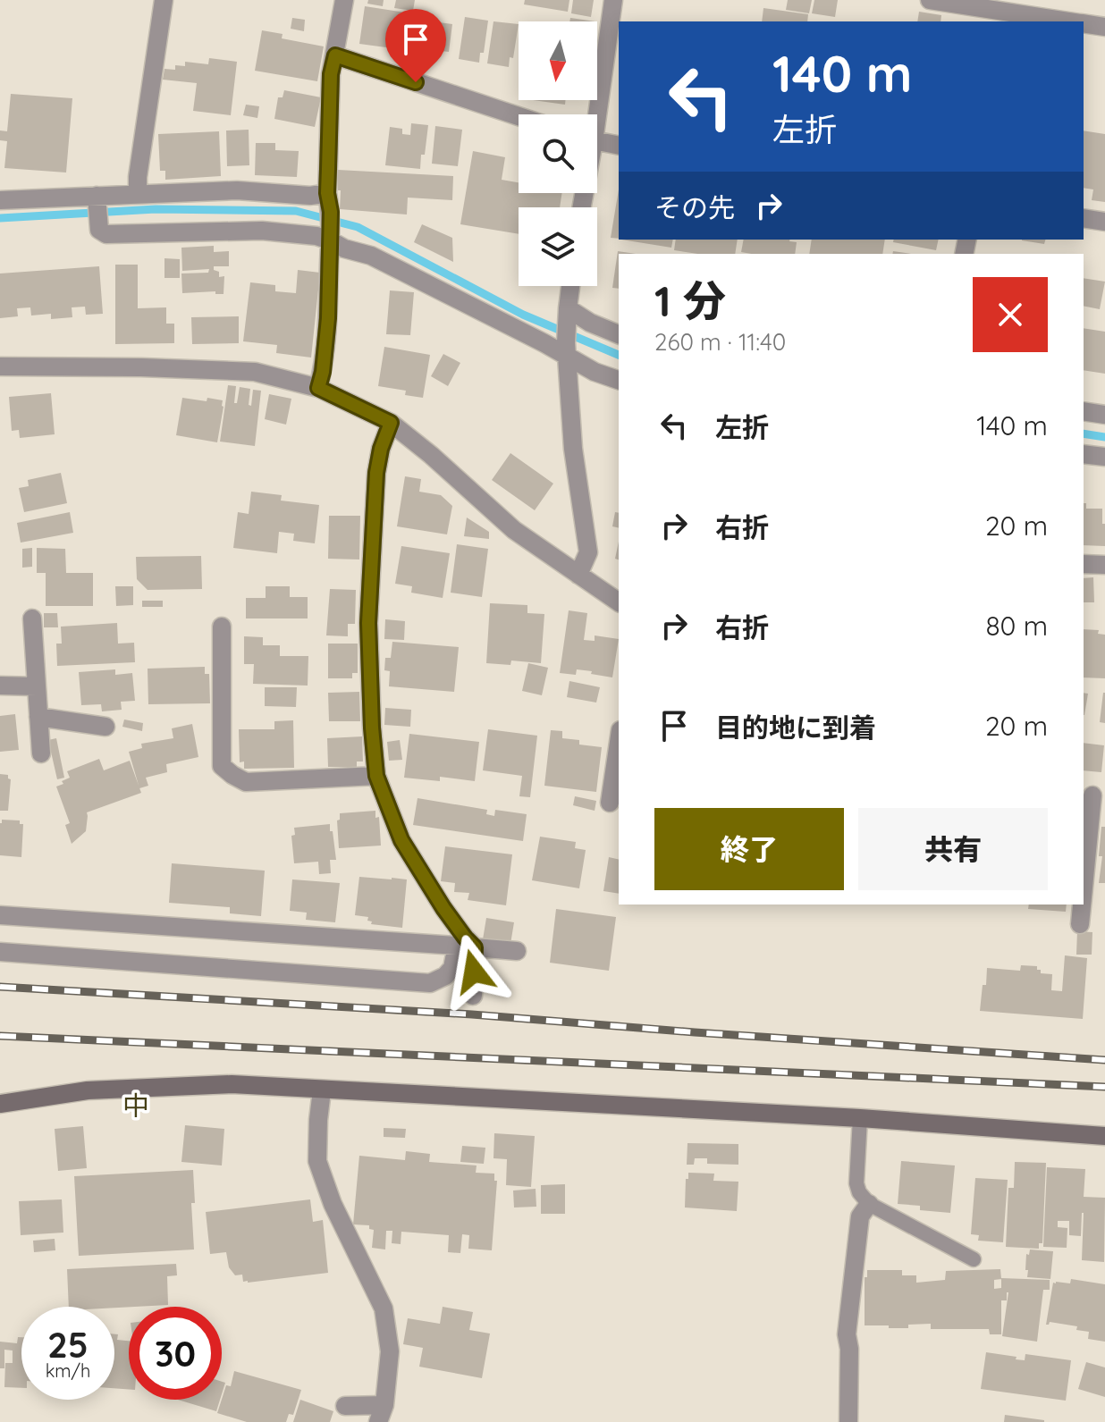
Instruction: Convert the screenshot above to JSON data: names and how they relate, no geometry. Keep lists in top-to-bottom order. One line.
{"districts":["中"],"north":"bottom","page":{"turn":["140 m","左折"],"then":"その先","heading":["1 分","260 m · 11:40"],"list":[{"name":"左折","value":"140 m"},{"name":"右折","value":"20 m"},{"name":"右折","value":"80 m"},{"name":"目的地に到着","value":"20 m"}],"buttons":["終了","共有"],"speed":"25 km/h","limit":"30"}}
